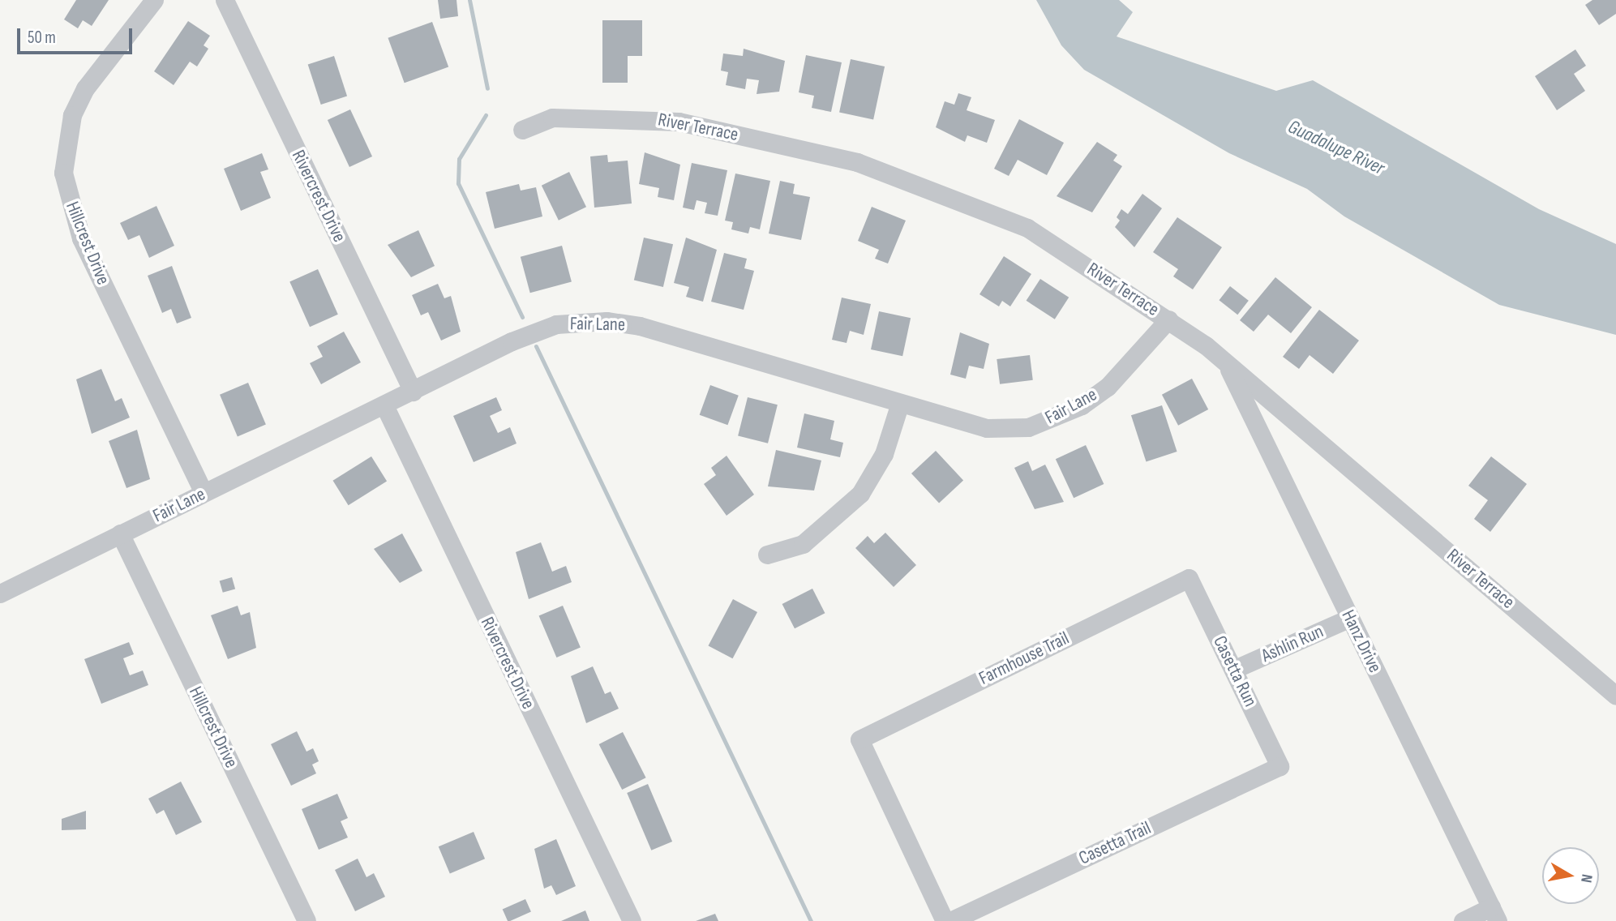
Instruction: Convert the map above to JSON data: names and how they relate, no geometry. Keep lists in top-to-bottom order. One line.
{"streets":{"street":["River Terrace","Rivercrest Drive","Hillcrest Drive","Fair Lane","Hanz Drive","Ashlin Run","Farmhouse Trail","Casetta Run","Casetta Trail"]},"crossings":[["River Terrace","Fair Lane"],["River Terrace","Hanz Drive"],["Rivercrest Drive","Fair Lane"],["Hillcrest Drive","Fair Lane"],["Hanz Drive","Ashlin Run"],["Ashlin Run","Casetta Run"],["Farmhouse Trail","Casetta Run"],["Casetta Run","Casetta Trail"]],"water":["Guadalupe River"],"scale_bar":"50 m","north":"right"}
